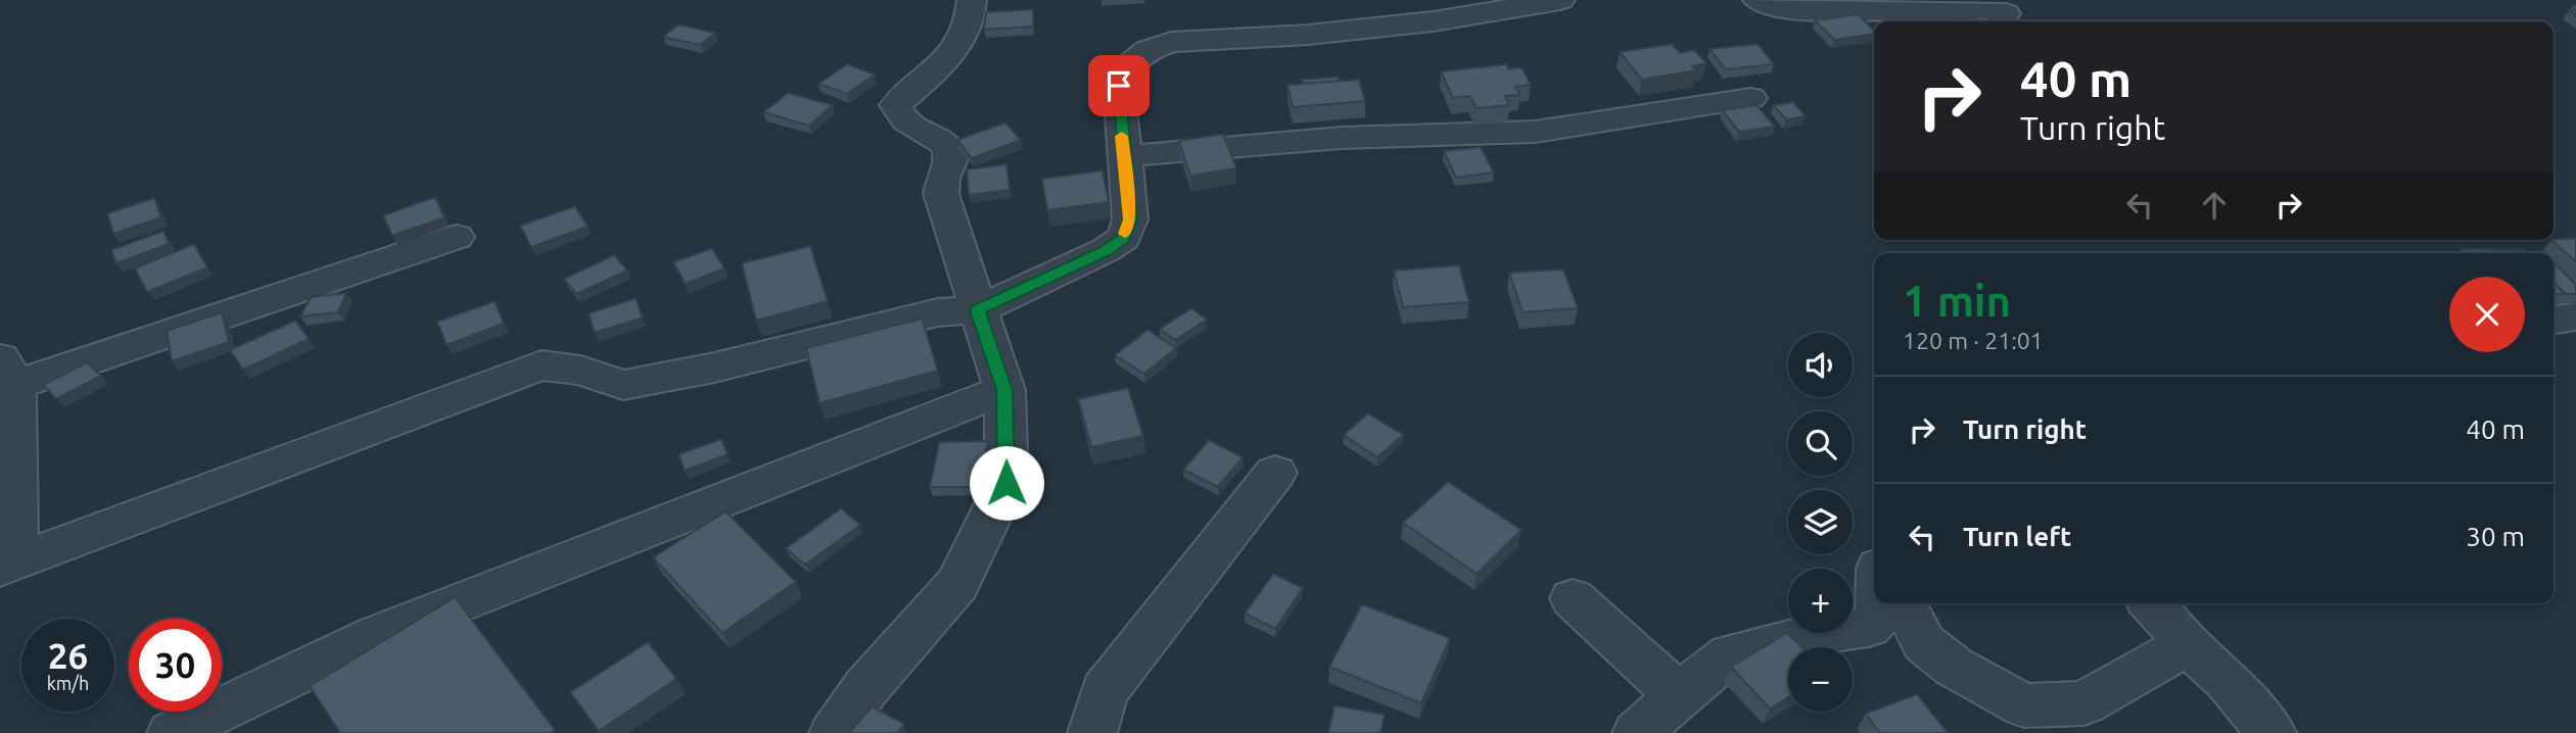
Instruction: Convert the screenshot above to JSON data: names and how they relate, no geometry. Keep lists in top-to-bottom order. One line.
{"page":{"turn":["40 m","Turn right"],"heading":["1 min","120 m · 21:01"],"map_buttons":["+","−"],"list":[{"name":"Turn right","value":"40 m"},{"name":"Turn left","value":"30 m"}],"speed":"26 km/h","limit":"30"}}
